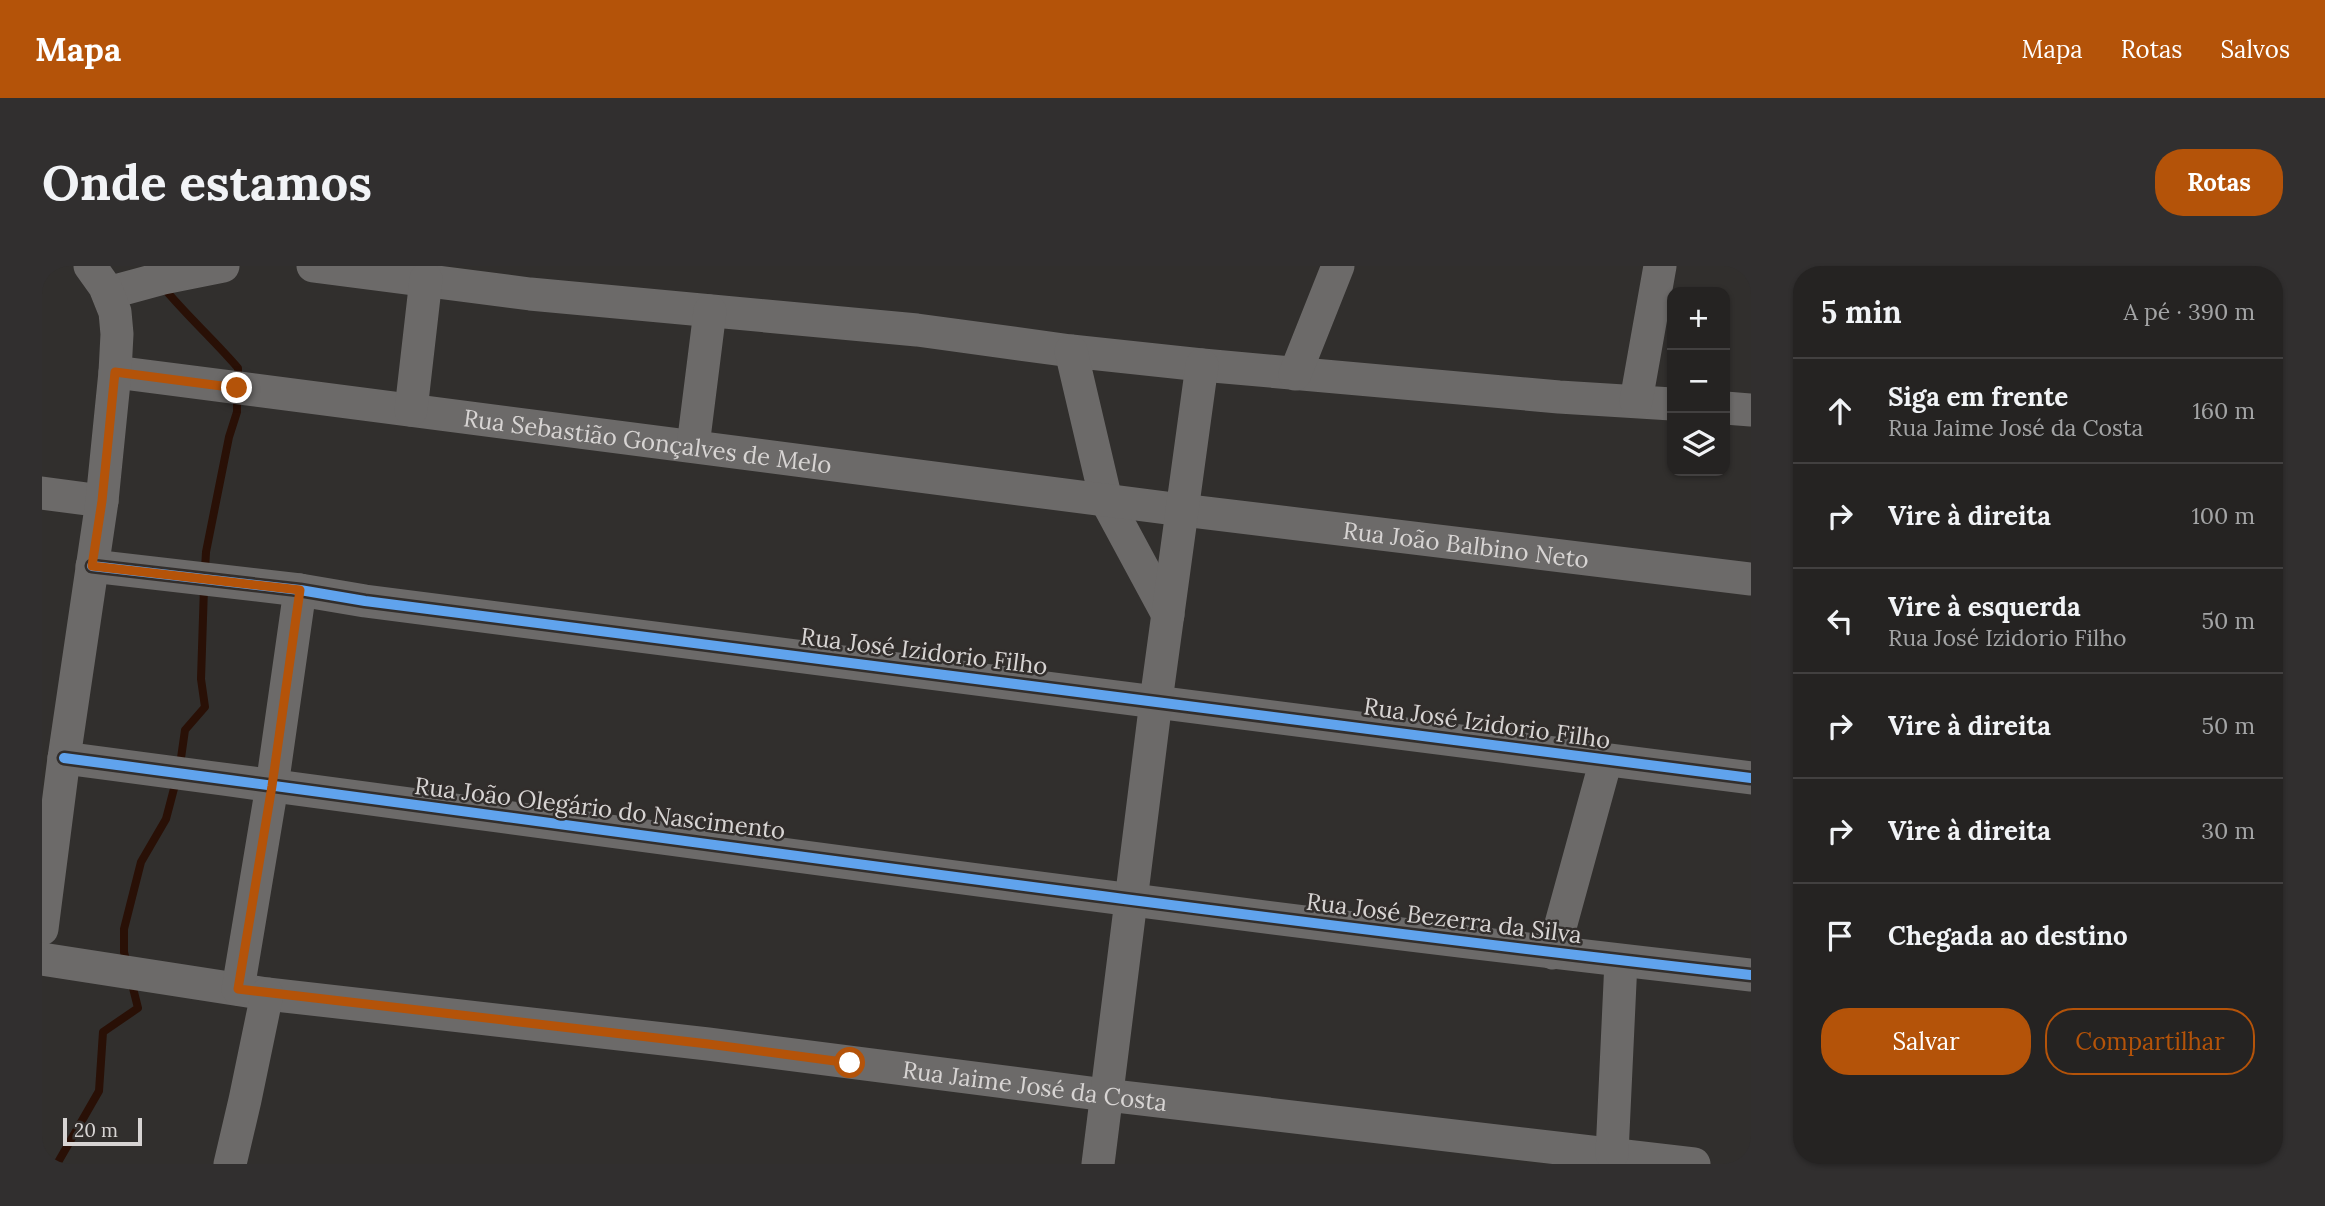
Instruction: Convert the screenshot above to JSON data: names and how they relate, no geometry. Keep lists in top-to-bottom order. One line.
{"streets":{"street":["Rua Sebastião Gonçalves de Melo","Rua João Balbino Neto","Rua José Izidorio Filho","Rua João Olegário do Nascimento","Rua José Bezerra da Silva","Rua Jaime José da Costa"]},"crossings":[["Rua Sebastião Gonçalves de Melo","Rua João Balbino Neto"],["Rua João Olegário do Nascimento","Rua José Bezerra da Silva"]],"scale_bar":"20 m","page":{"header":"Mapa","nav":["Mapa","Rotas","Salvos"],"buttons":["Rotas",["Salvar","Compartilhar"]],"title":"Onde estamos","heading":["5 min","A pé · 390 m"],"map_buttons":["+","−"],"list":[["Siga em frente","Rua Jaime José da Costa","160 m"],["Vire à direita","100 m"],["Vire à esquerda","Rua José Izidorio Filho","50 m"],["Vire à direita","50 m"],["Vire à direita","30 m"],"Chegada ao destino"],"scale":"20 m"}}
